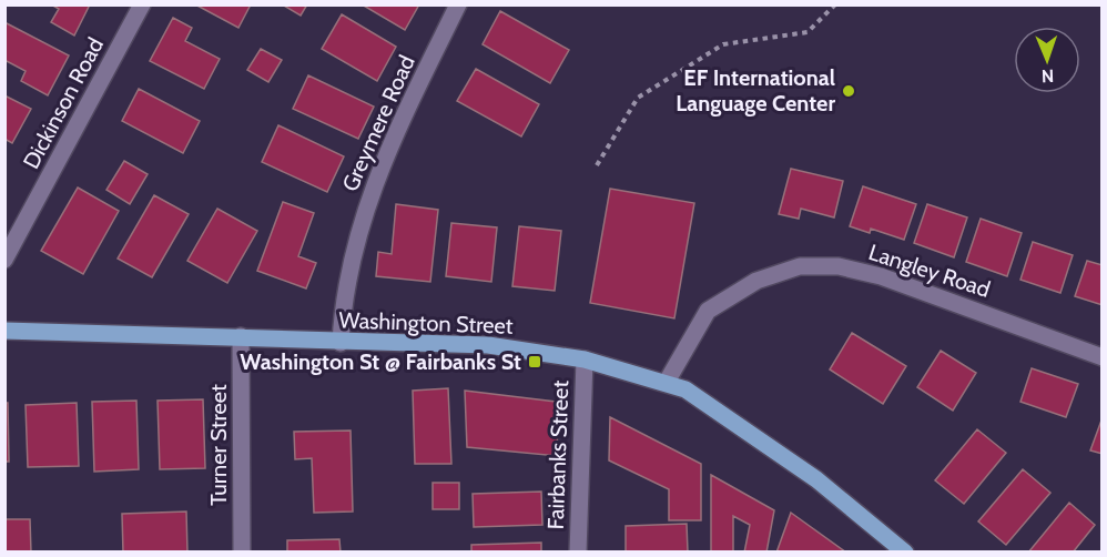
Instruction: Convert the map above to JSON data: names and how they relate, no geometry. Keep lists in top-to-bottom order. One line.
{"streets":{"main road":["Washington Street"],"street":["Dickinson Road","Greymere Road","Langley Road","Turner Street","Fairbanks Street"]},"crossings":[["Greymere Road","Washington Street"],["Langley Road","Washington Street"],["Washington Street","Turner Street"],["Washington Street","Fairbanks Street"]],"places":{"other":["EF International Language Center"],"transit":["Washington St @ Fairbanks St"]},"north":"bottom"}
